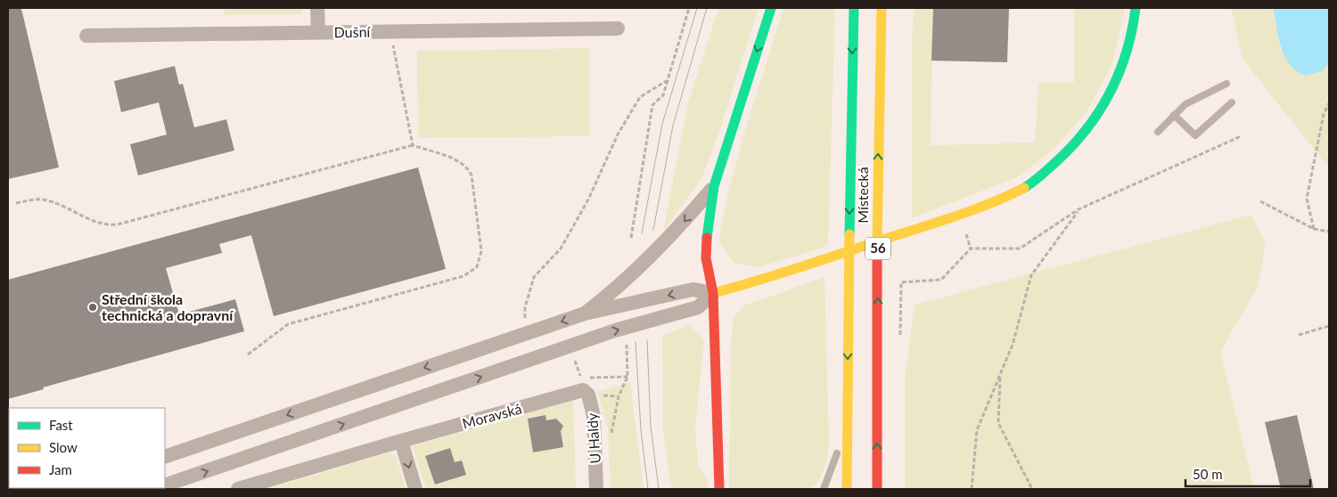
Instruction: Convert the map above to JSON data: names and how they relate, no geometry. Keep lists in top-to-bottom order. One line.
{"streets":{"highway":["Místecká","56"],"street":["Dušní","Moravská","U Haldy"]},"crossings":[["Moravská","U Haldy"]],"places":["Střední škola technická a dopravní"],"legend":["Fast","Slow","Jam"],"scale_bar":"50 m"}
